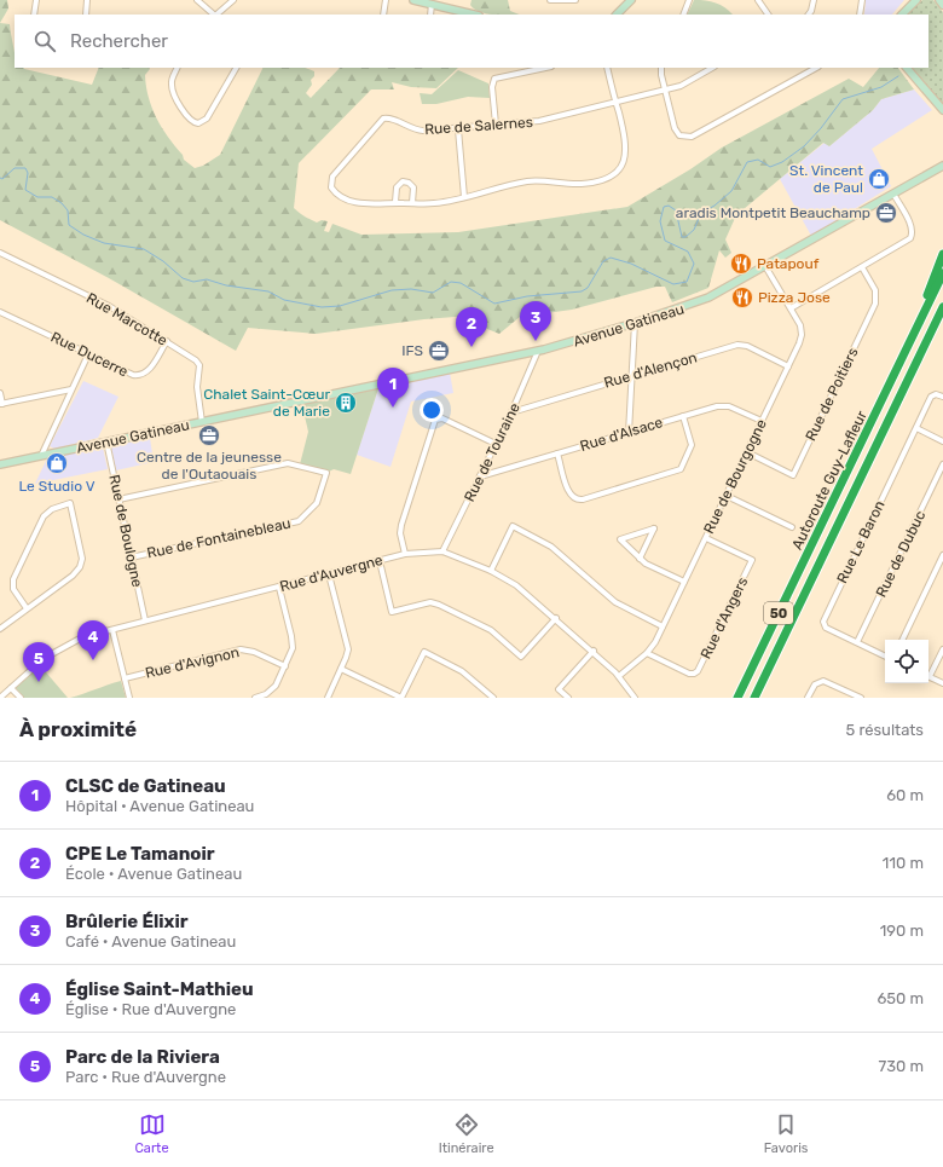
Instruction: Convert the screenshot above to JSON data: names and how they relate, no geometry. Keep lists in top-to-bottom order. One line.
{"streets":{"highway":["Autoroute Guy-Lafleur","50"],"street":["Rue de Salernes","Rue Marcotte","Avenue Gatineau","Rue Ducerre","Rue d'Alençon","Rue de Poitiers","Rue d'Alsace","Rue de Touraine","Rue de Bourgogne","Rue de Boulogne","Rue de Fontainebleau","Rue Le Baron","Rue de Dubuc","Rue d'Auvergne","Rue d'Angers","Rue d'Avignon"]},"crossings":[["Rue Marcotte","Avenue Gatineau"],["Rue Marcotte","Rue Ducerre"],["Avenue Gatineau","Rue de Touraine"],["Avenue Gatineau","Rue de Bourgogne"],["Avenue Gatineau","Rue de Boulogne"],["Rue d'Alençon","Rue de Touraine"],["Rue d'Alençon","Rue de Bourgogne"],["Rue de Poitiers","Rue de Bourgogne"],["Rue d'Alsace","Rue de Touraine"],["Rue d'Alsace","Rue de Bourgogne"],["Rue de Touraine","Rue d'Auvergne"],["Rue de Bourgogne","Rue d'Auvergne"],["Rue de Bourgogne","Rue d'Angers"],["Rue de Boulogne","Rue de Fontainebleau"],["Rue de Boulogne","Rue d'Auvergne"],["Rue Le Baron","Rue de Dubuc"]],"places":{"shop":["St. Vincent de Paul","Le Studio V"],"office":["aradis Montpetit Beauchamp","IFS","Centre de la jeunesse de l'Outaouais"],"restaurant":["Patapouf","Pizza Jose"],"building":["Chalet Saint-Cœur de Marie"]},"page":{"search":"Rechercher","pins":["3","2","1","4","5"],"heading":["À proximité","5 résultats"],"list":[{"mark":"1","name":"CLSC de Gatineau","note":"Hôpital · Avenue Gatineau","value":"60 m"},{"mark":"2","name":"CPE Le Tamanoir","note":"École · Avenue Gatineau","value":"110 m"},{"mark":"3","name":"Brûlerie Élixir","note":"Café · Avenue Gatineau","value":"190 m"},{"mark":"4","name":"Église Saint-Mathieu","note":"Église · Rue d'Auvergne","value":"650 m"},{"mark":"5","name":"Parc de la Riviera","note":"Parc · Rue d'Auvergne","value":"730 m"}],"nav":["Carte","Itinéraire","Favoris"]}}
